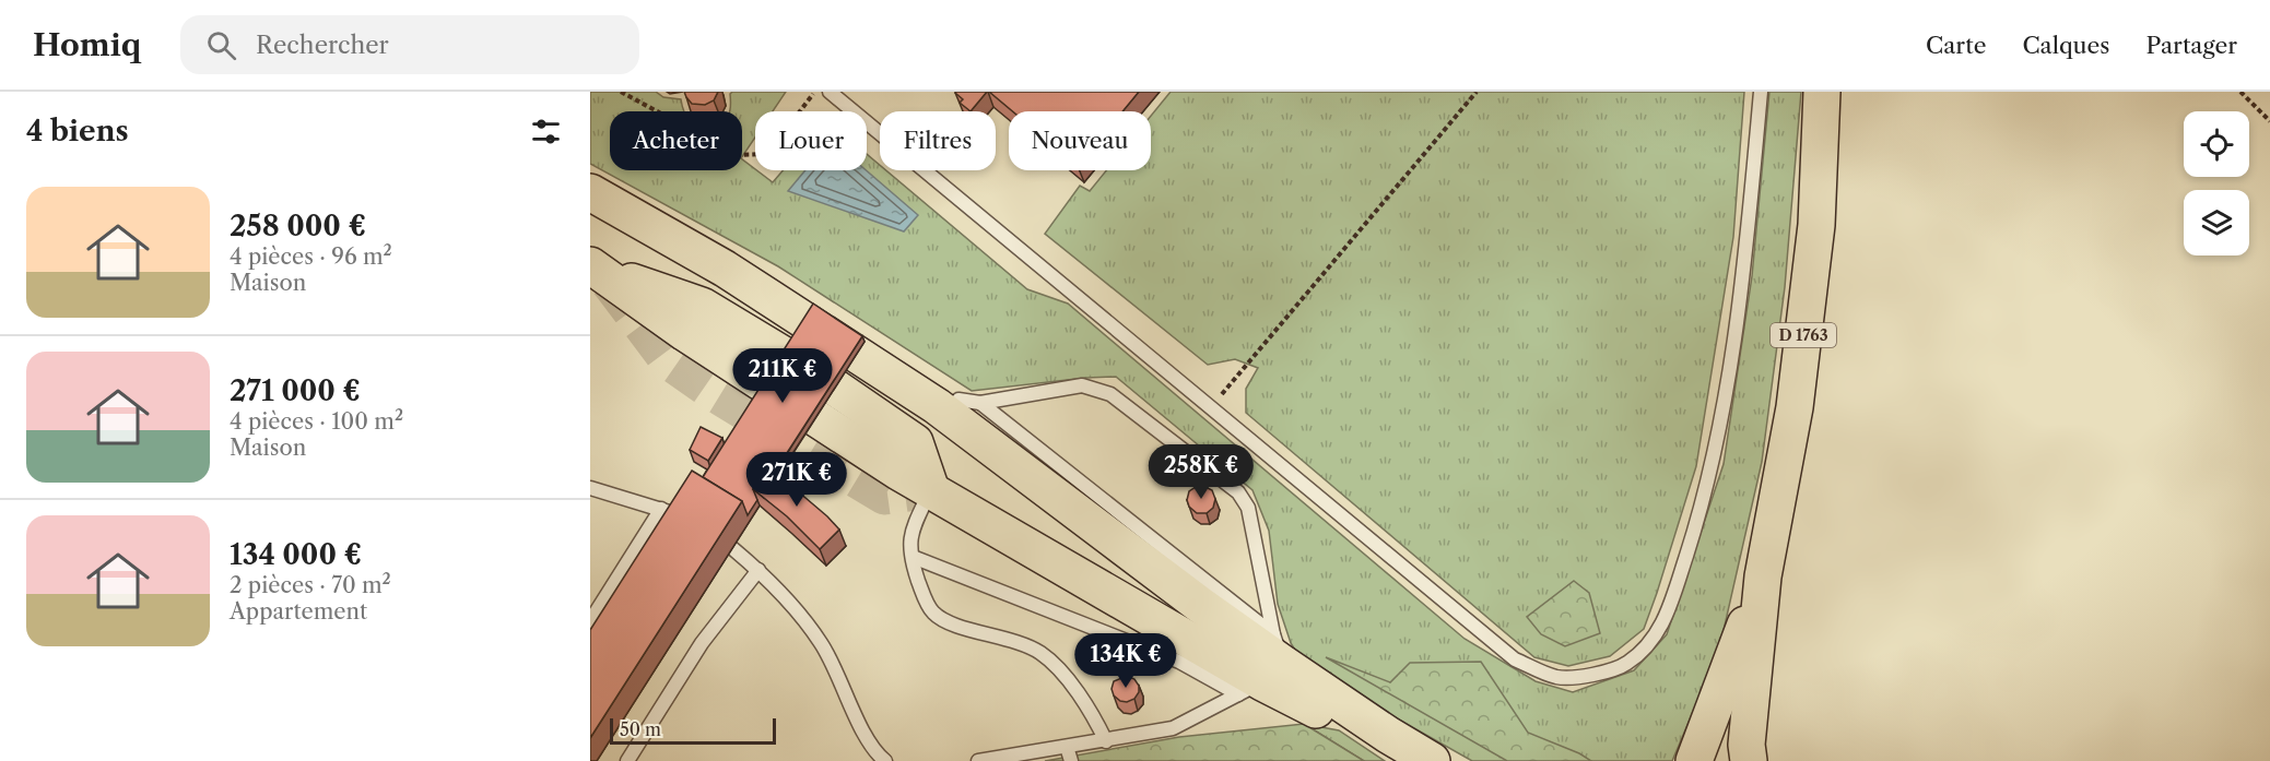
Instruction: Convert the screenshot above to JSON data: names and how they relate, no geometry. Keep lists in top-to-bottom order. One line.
{"streets":{"main road":["D 1763"]},"scale_bar":"50 m","page":{"header":"Homiq","search":"Rechercher","nav":["Carte","Calques","Partager"],"heading":"4 biens","chip":["Acheter","Louer","Filtres","Nouveau"],"list":[{"name":"258 000 €","note":"4 pièces · 96 m² · Maison"},{"name":"271 000 €","note":"4 pièces · 100 m² · Maison"},{"name":"134 000 €","note":"2 pièces · 70 m² · Appartement"}],"price":["211K €","258K €","271K €","134K €"],"scale":"50 m"}}
